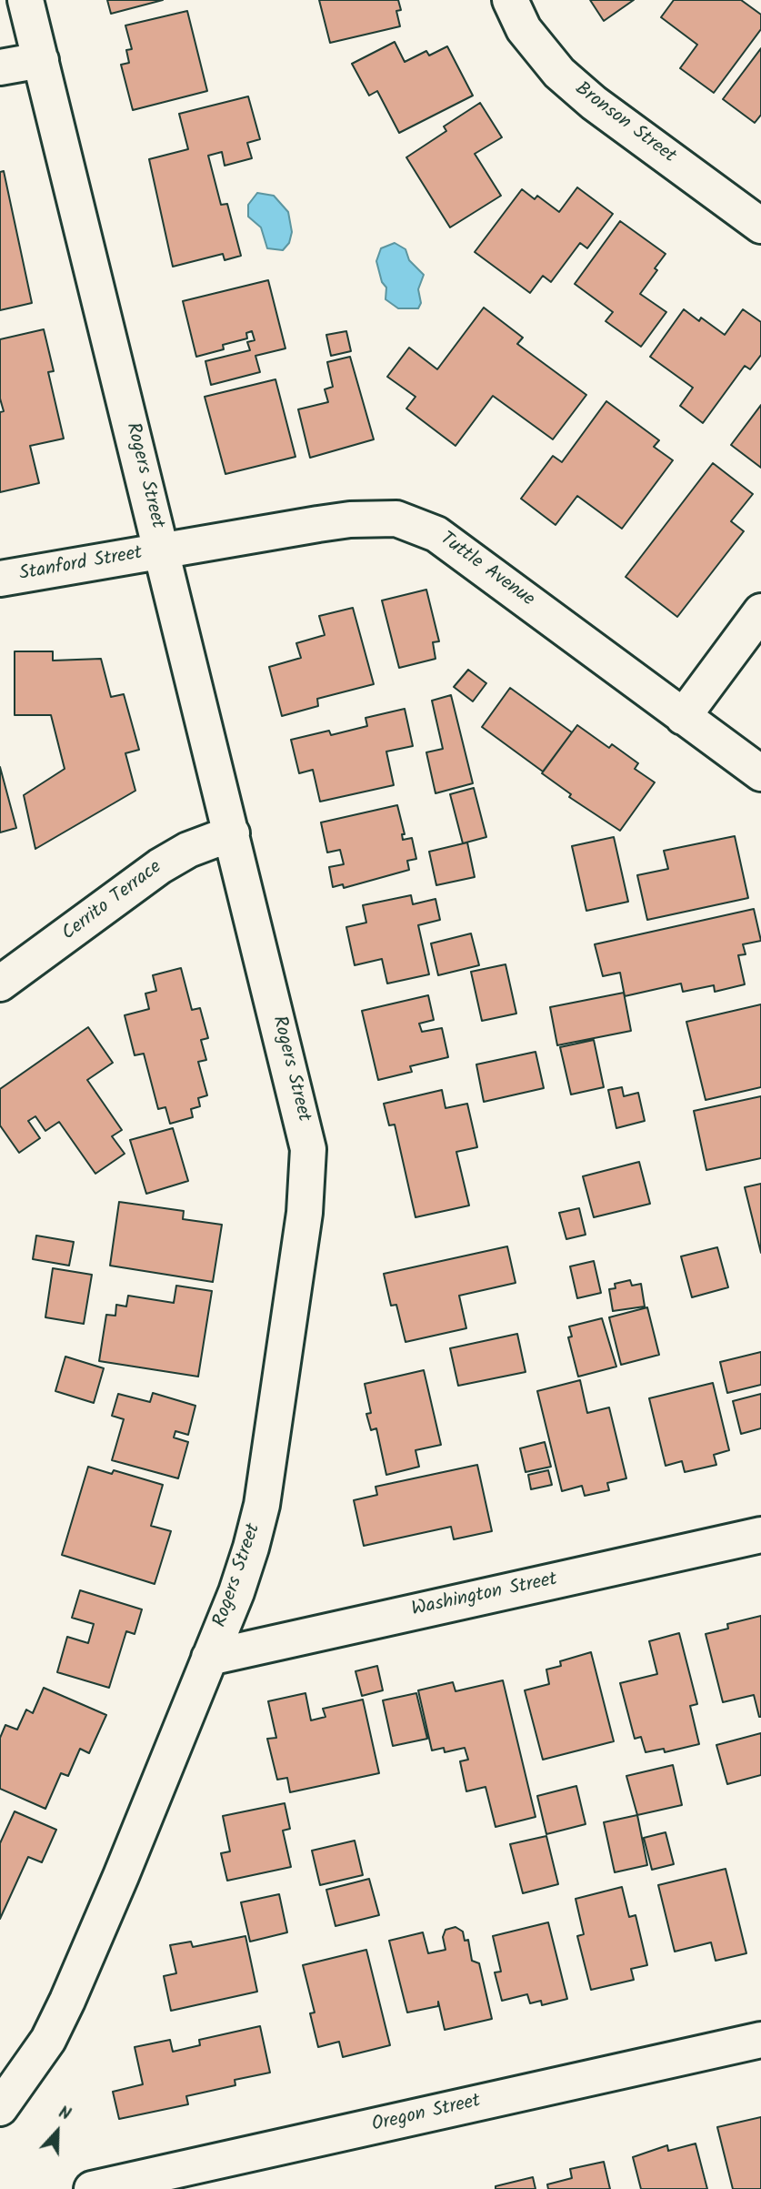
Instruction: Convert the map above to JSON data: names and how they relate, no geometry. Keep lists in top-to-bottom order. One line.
{"streets":{"street":["Bronson Street","Rogers Street","Stanford Street","Tuttle Avenue","Cerrito Terrace","Washington Street","Oregon Street"]},"crossings":[["Rogers Street","Stanford Street"],["Rogers Street","Tuttle Avenue"],["Rogers Street","Cerrito Terrace"],["Rogers Street","Washington Street"],["Stanford Street","Tuttle Avenue"]],"north":"top"}
